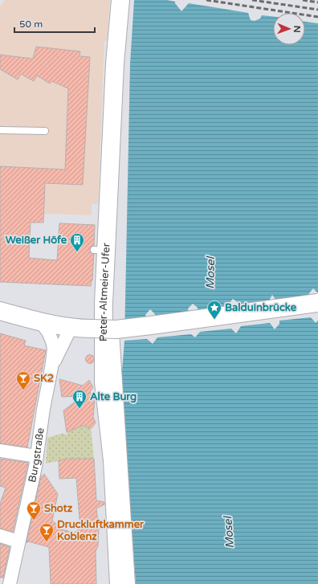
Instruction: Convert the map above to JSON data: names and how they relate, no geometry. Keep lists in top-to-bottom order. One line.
{"streets":{"street":["Peter-Altmeier-Ufer","Burgstraße"]},"water":["Mosel"],"places":{"building":["Weißer Höfe","Alte Burg"],"place":["Balduinbrücke"],"bar":["SK2","Shotz","Druckluftkammer Koblenz"]},"scale_bar":"50 m","north":"right"}
